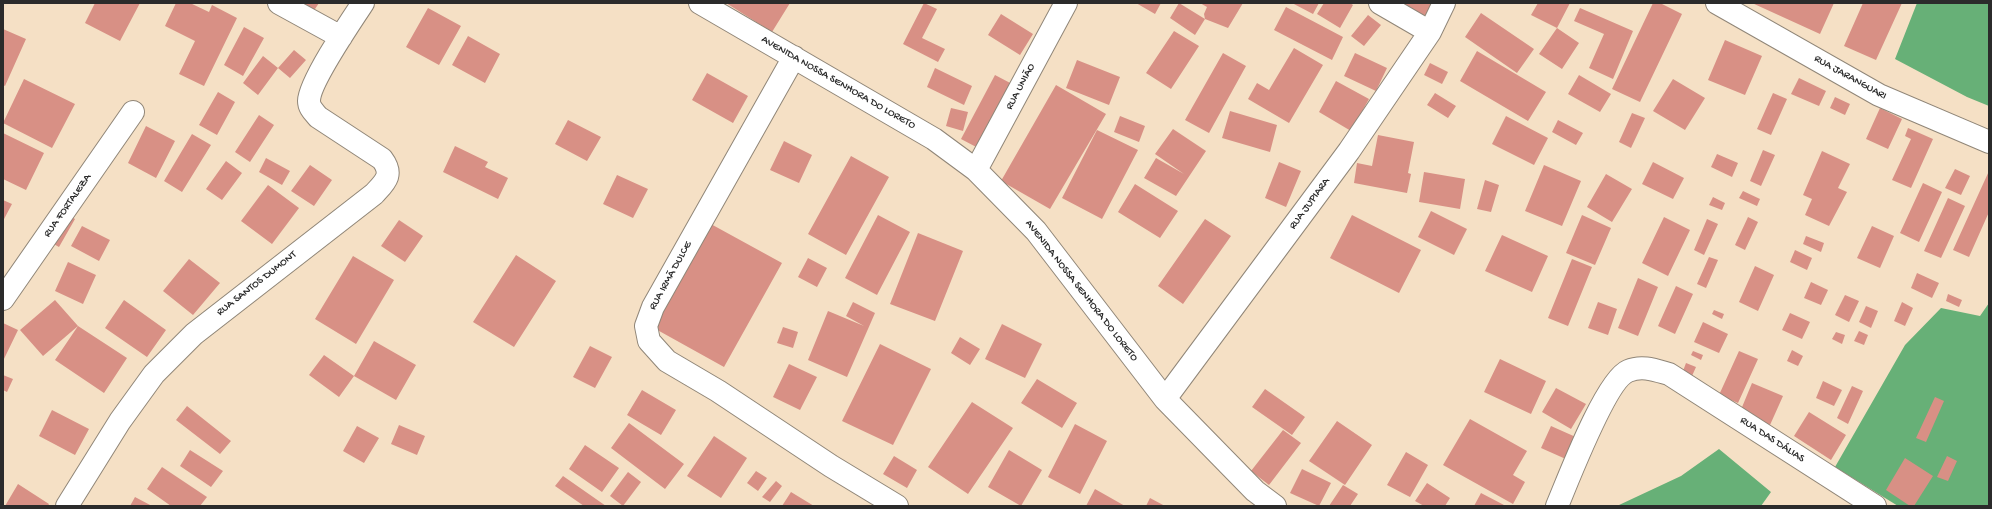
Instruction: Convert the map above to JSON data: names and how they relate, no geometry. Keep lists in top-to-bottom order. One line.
{"streets":{"street":["RUA JARANGUARI","AVENIDA NOSSA SENHORA DO LORETO","RUA UNIÃO","RUA JUPIARA","RUA FORTALEZA","RUA IRMÃ DULCE","RUA SANTOS DUMONT","RUA DAS DÁLIAS"]},"crossings":[["AVENIDA NOSSA SENHORA DO LORETO","RUA UNIÃO"],["AVENIDA NOSSA SENHORA DO LORETO","RUA JUPIARA"],["AVENIDA NOSSA SENHORA DO LORETO","RUA IRMÃ DULCE"]]}
